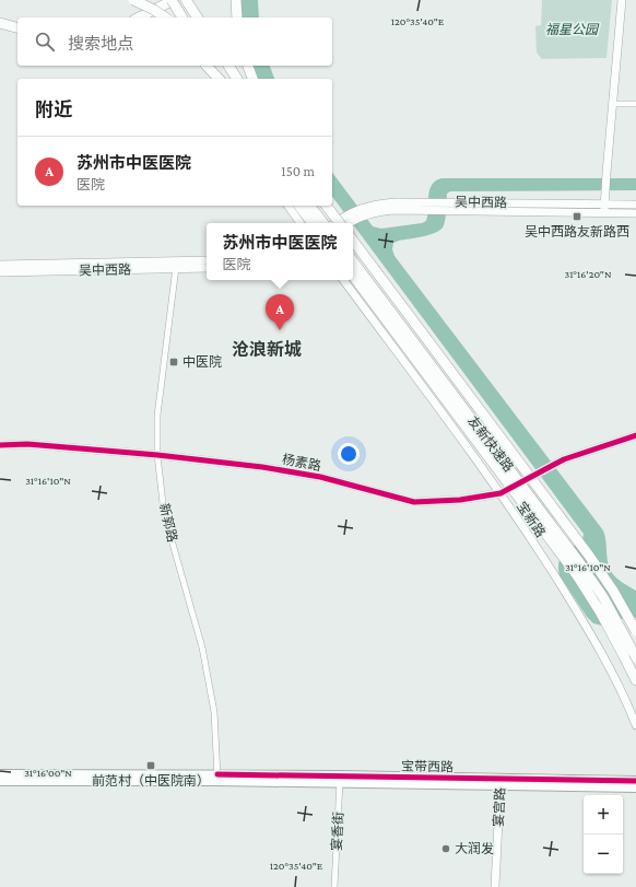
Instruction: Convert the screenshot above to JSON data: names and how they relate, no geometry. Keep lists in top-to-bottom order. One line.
{"streets":{"highway":["友新快速路"],"main road":["宝带西路"],"street":["吴中西路","杨素路","宝新路","新郭路","宴宫路","宴香街"]},"crossings":[["吴中西路","新郭路"],["杨素路","宝新路"],["杨素路","新郭路"],["新郭路","宝带西路"],["宝带西路","宴宫路"],["宝带西路","宴香街"]],"districts":["沧浪新城"],"parks":["福星公园"],"places":{"transit":["吴中西路友新路西","中医院","前范村（中医院南）"],"other":["大润发"]},"page":{"search":"搜索地点","heading":"附近","list":[{"mark":"A","name":"苏州市中医医院","note":"医院","value":"150 m"}],"popup":["苏州市中医医院","医院"],"pins":"A","map_buttons":["+","−"]},"coordinates":["120°35'40\"E","31°16'20\"N","31°16'10\"N","31°16'00\"N"]}
